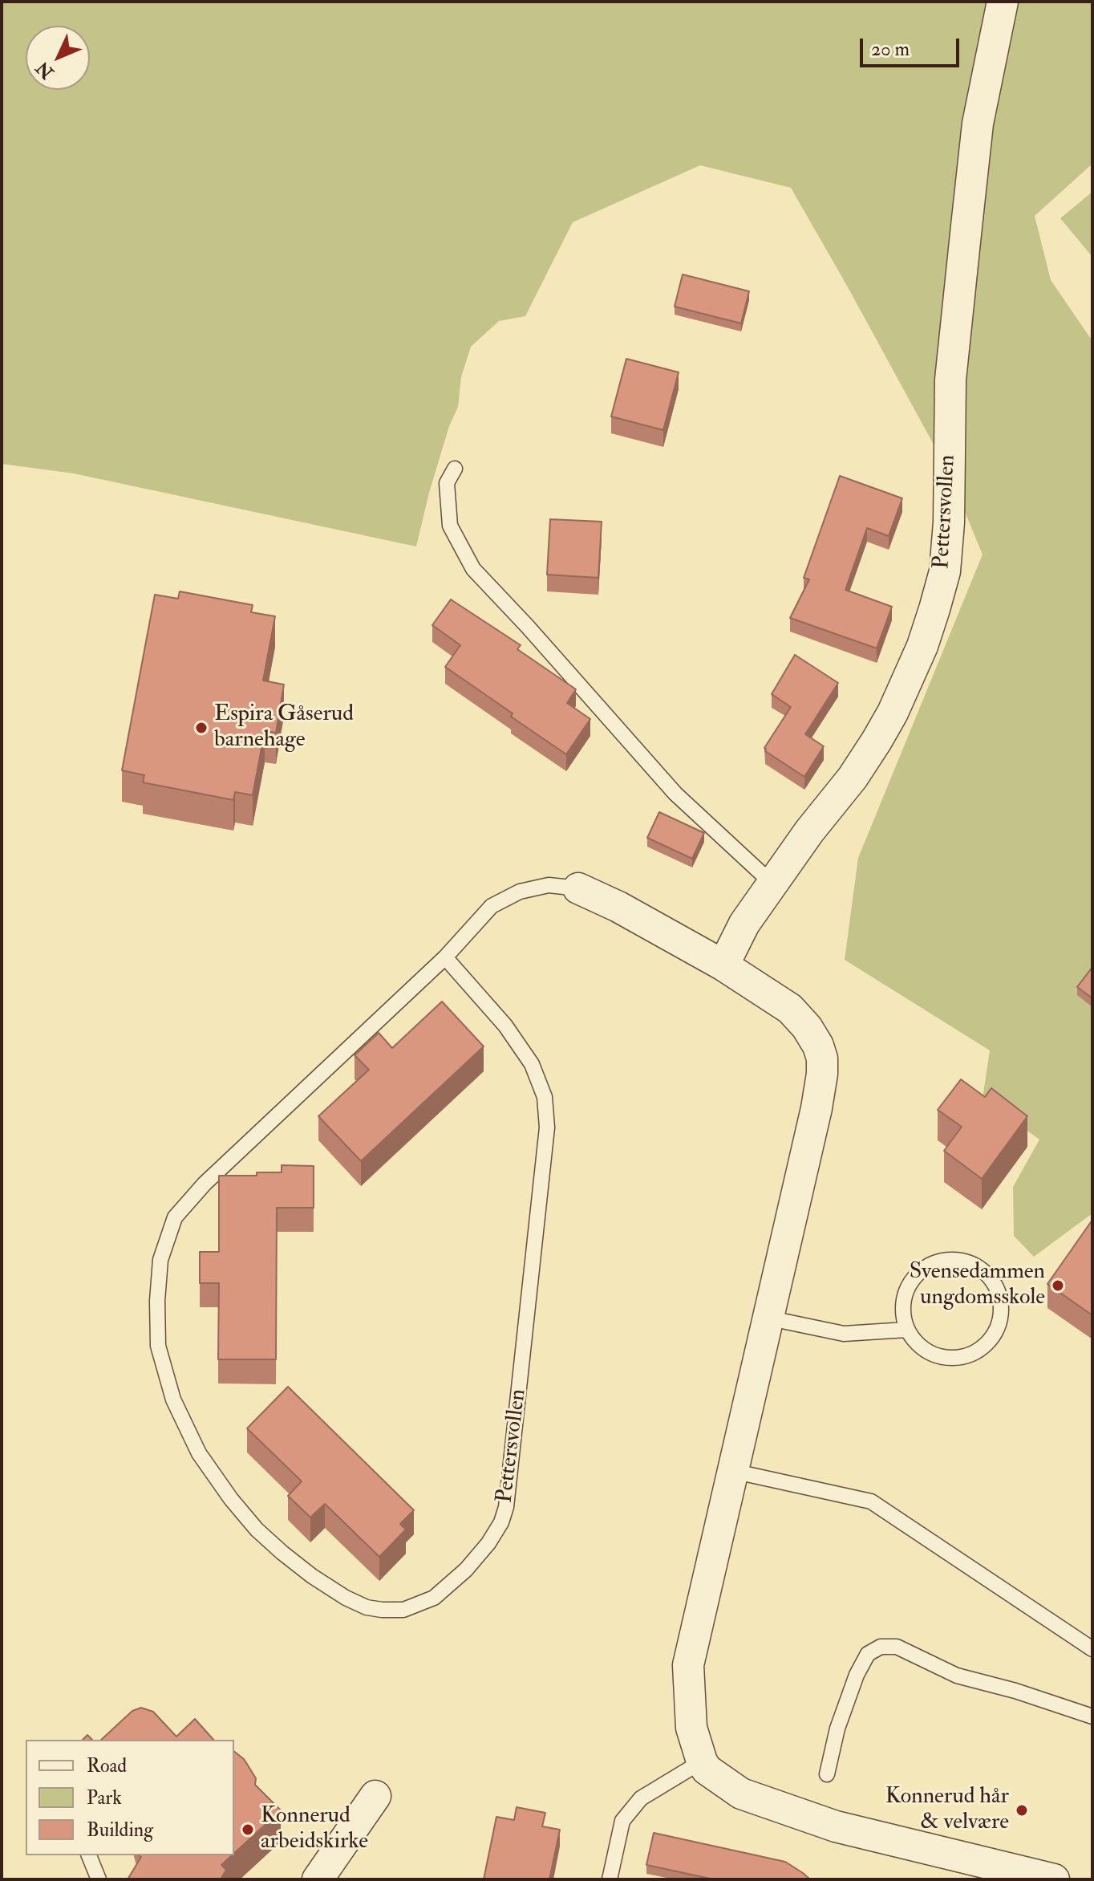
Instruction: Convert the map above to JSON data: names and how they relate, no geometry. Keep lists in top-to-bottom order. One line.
{"streets":{"street":["Pettersvollen"]},"places":["Espira Gåserud barnehage","Svensedammen ungdomsskole","Konnerud hår & velvære","Konnerud arbeidskirke"],"legend":["Road","Park","Building"],"scale_bar":"20 m","north":"bottom left"}
